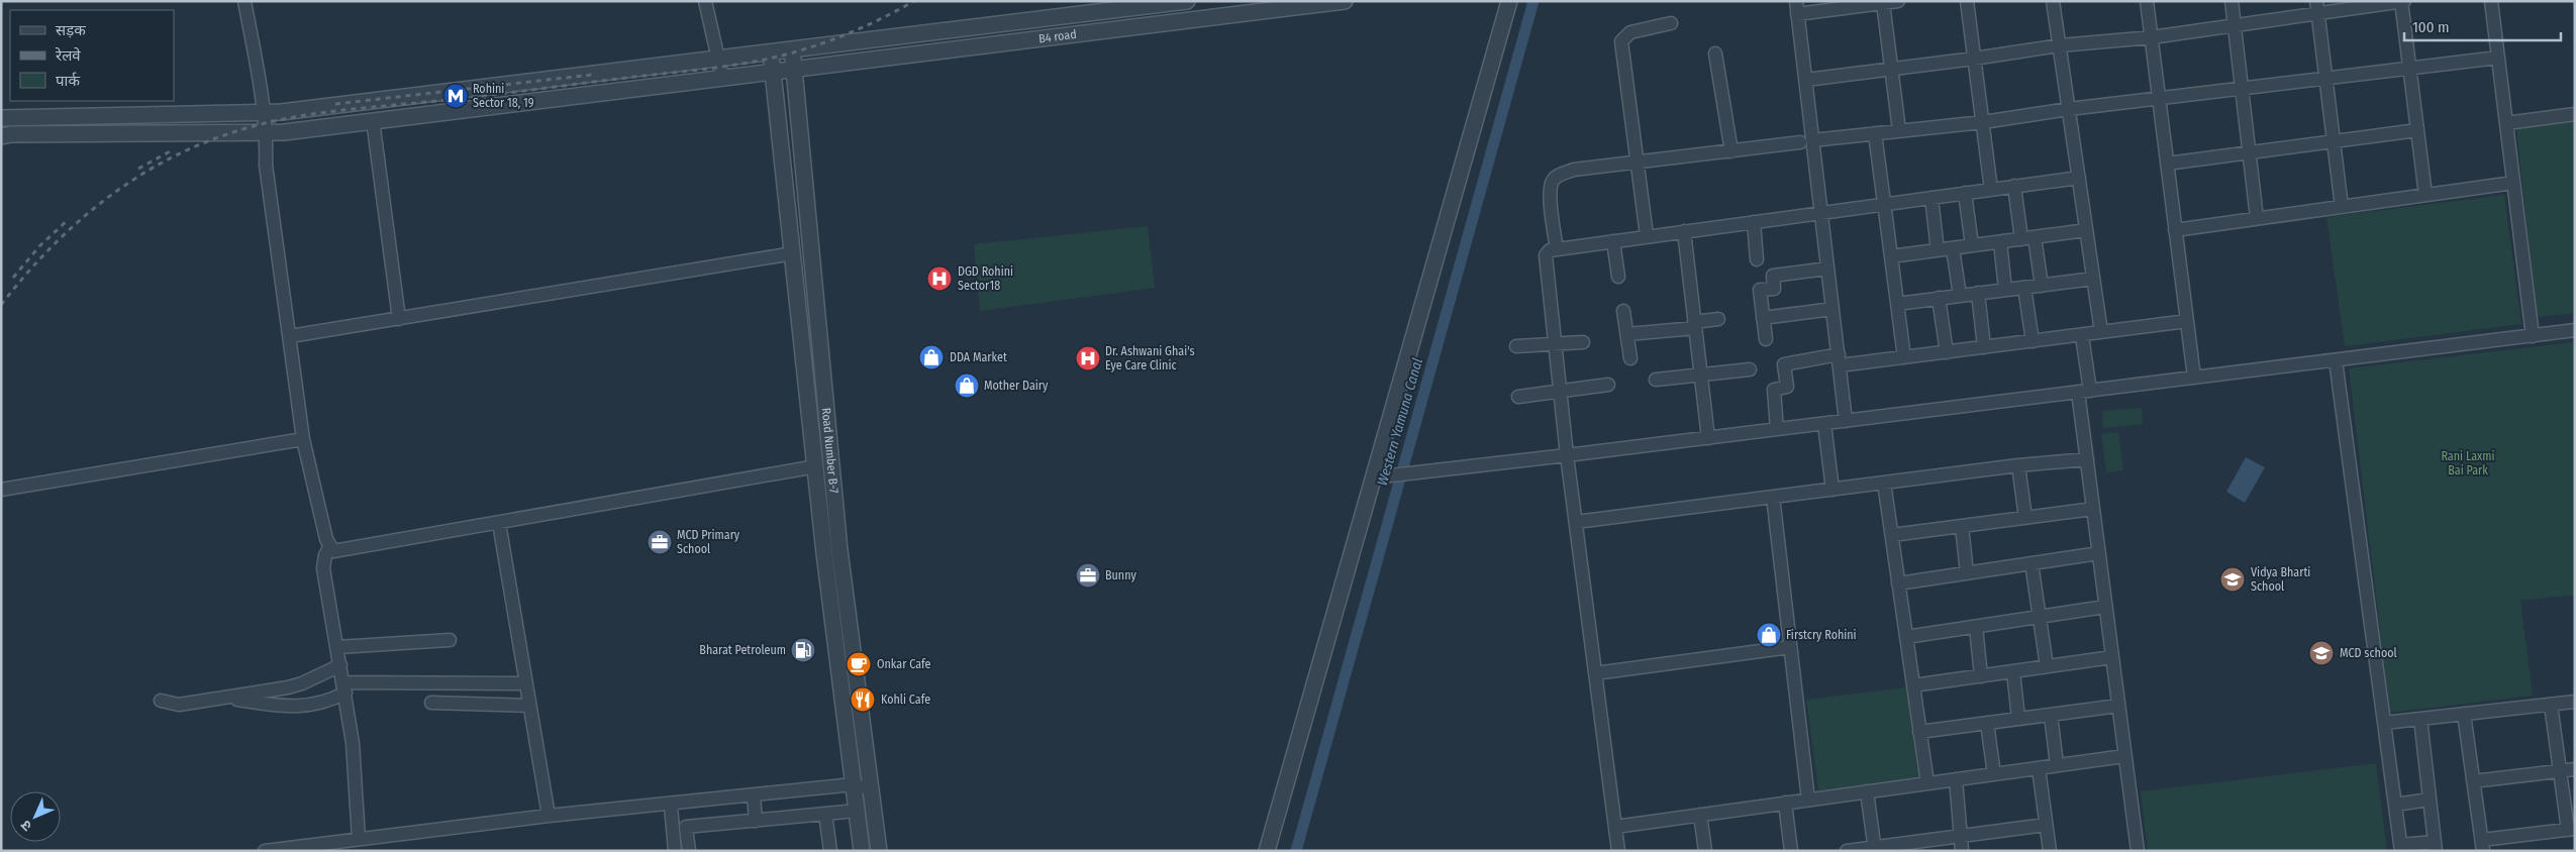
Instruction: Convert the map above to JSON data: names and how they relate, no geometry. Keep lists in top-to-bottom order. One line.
{"streets":{"street":["B4 road","Road Number B-7"]},"crossings":[["B4 road","Road Number B-7"]],"water":["Western Yamuna Canal"],"parks":["Rani Laxmi Bai Park"],"places":{"metro station":["Rohini Sector 18, 19"],"hospital":["DGD Rohini Sector18","Dr. Ashwani Ghai's Eye Care Clinic"],"shop":["DDA Market","Mother Dairy","Firstcry Rohini"],"office":["MCD Primary School","Bunny"],"school or university":["Vidya Bharti School","MCD school"],"fuel station":["Bharat Petroleum"],"cafe":["Onkar Cafe"],"restaurant":["Kohli Cafe"]},"legend":["सड़क","रेलवे","पार्क"],"scale_bar":"100 m","north":"bottom left"}
